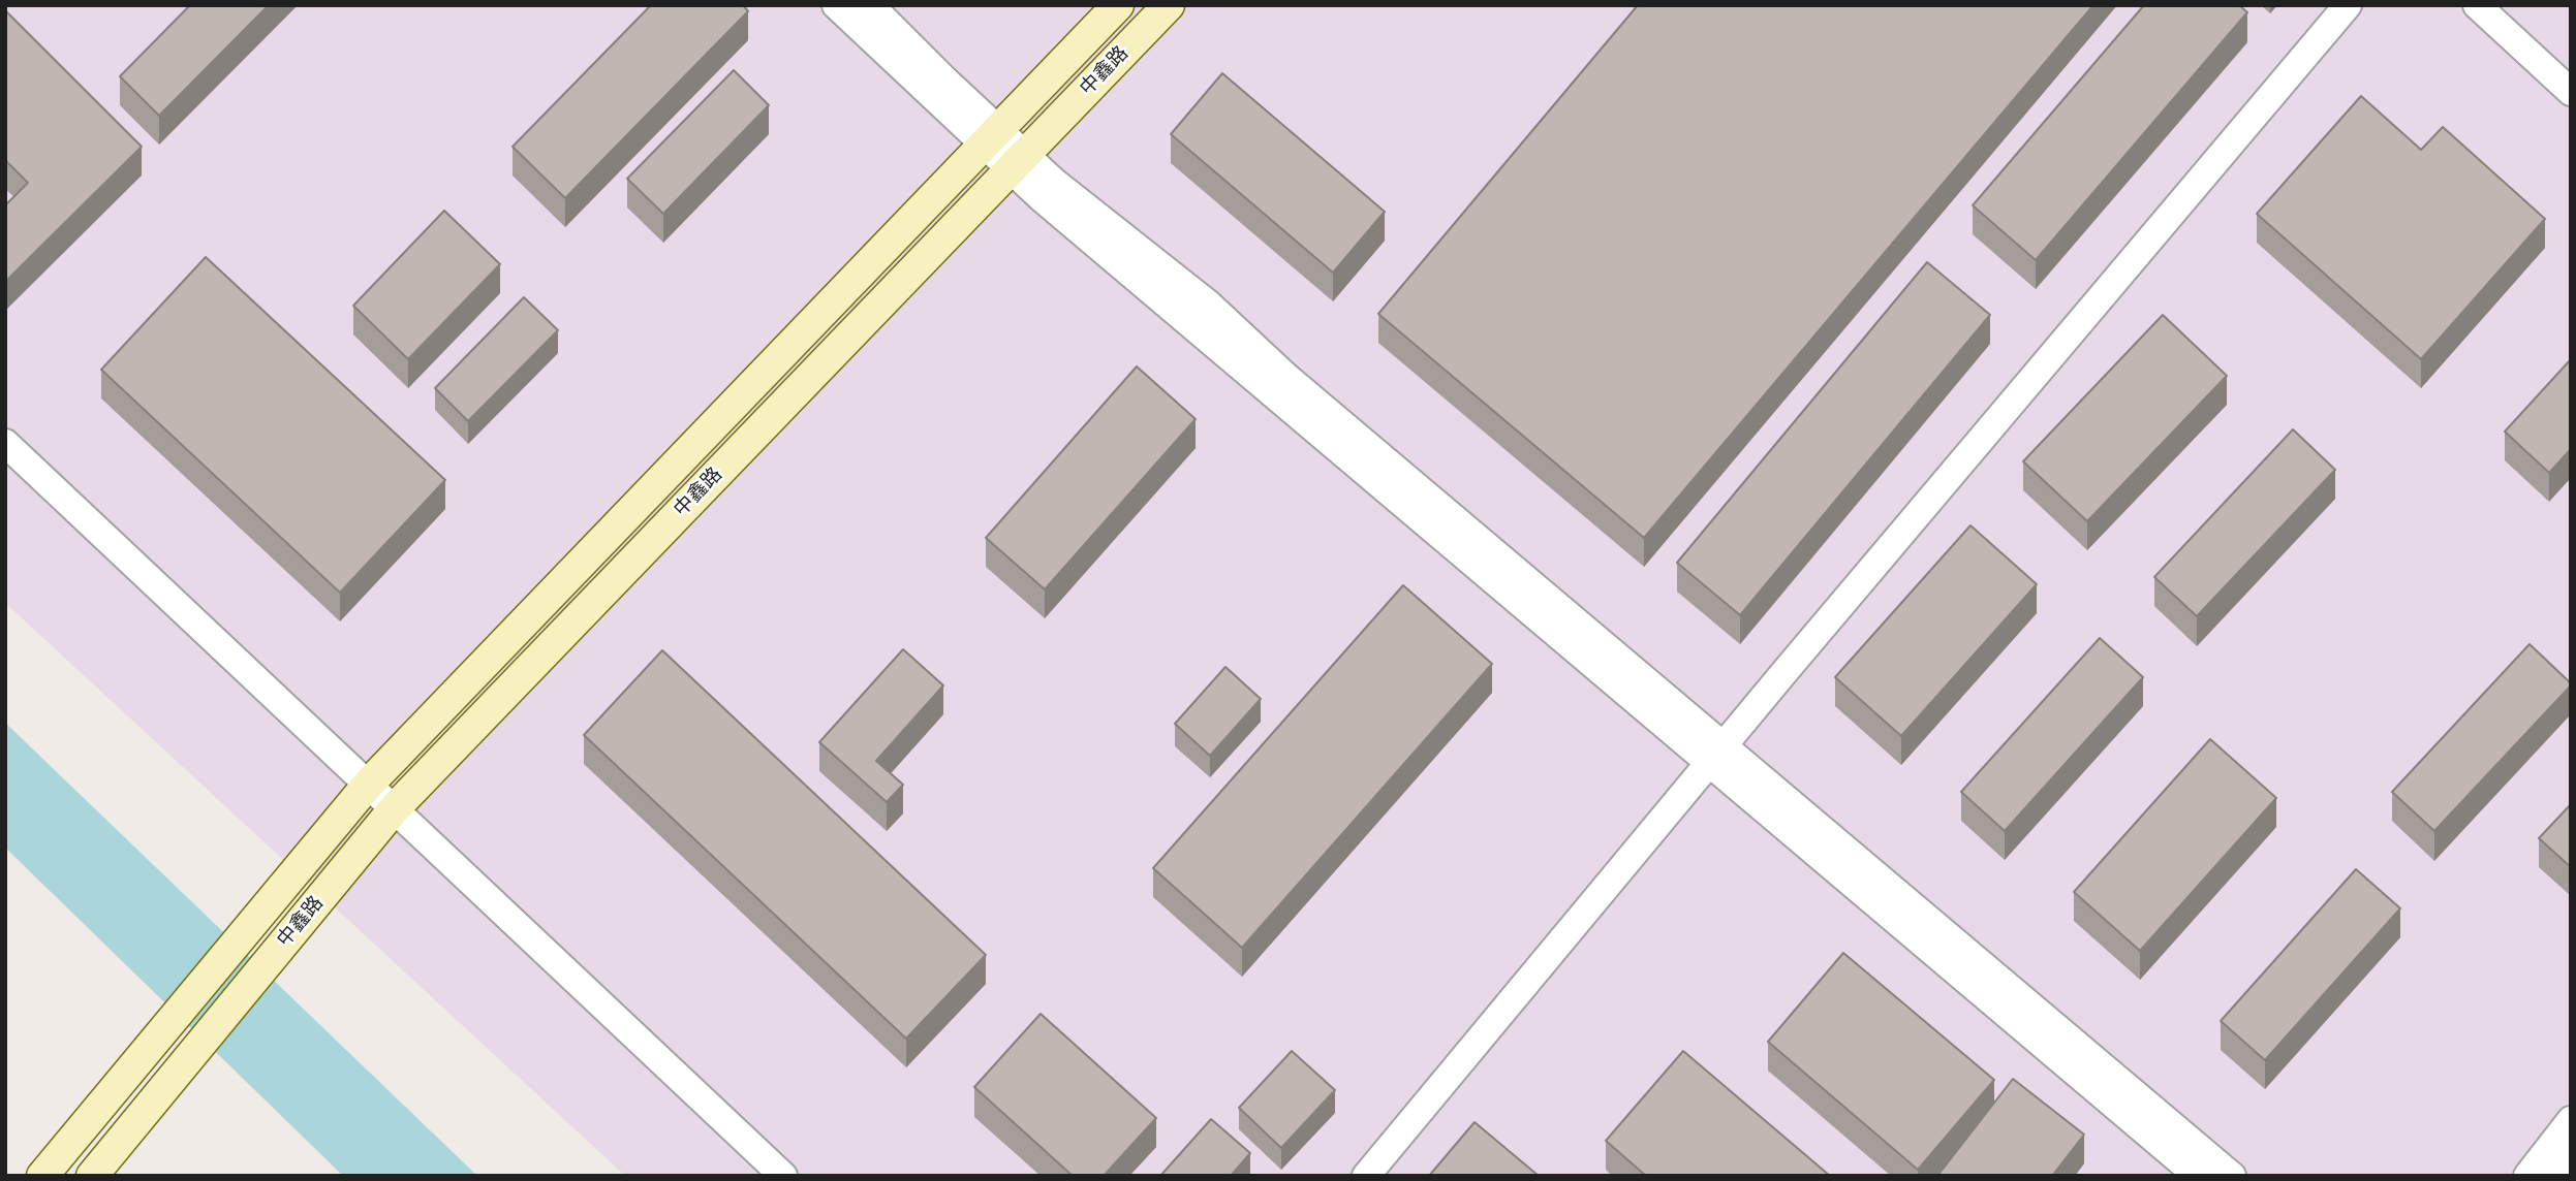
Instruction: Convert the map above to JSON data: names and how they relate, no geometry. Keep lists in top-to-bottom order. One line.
{"streets":{"main road":["中鑫路"]}}
